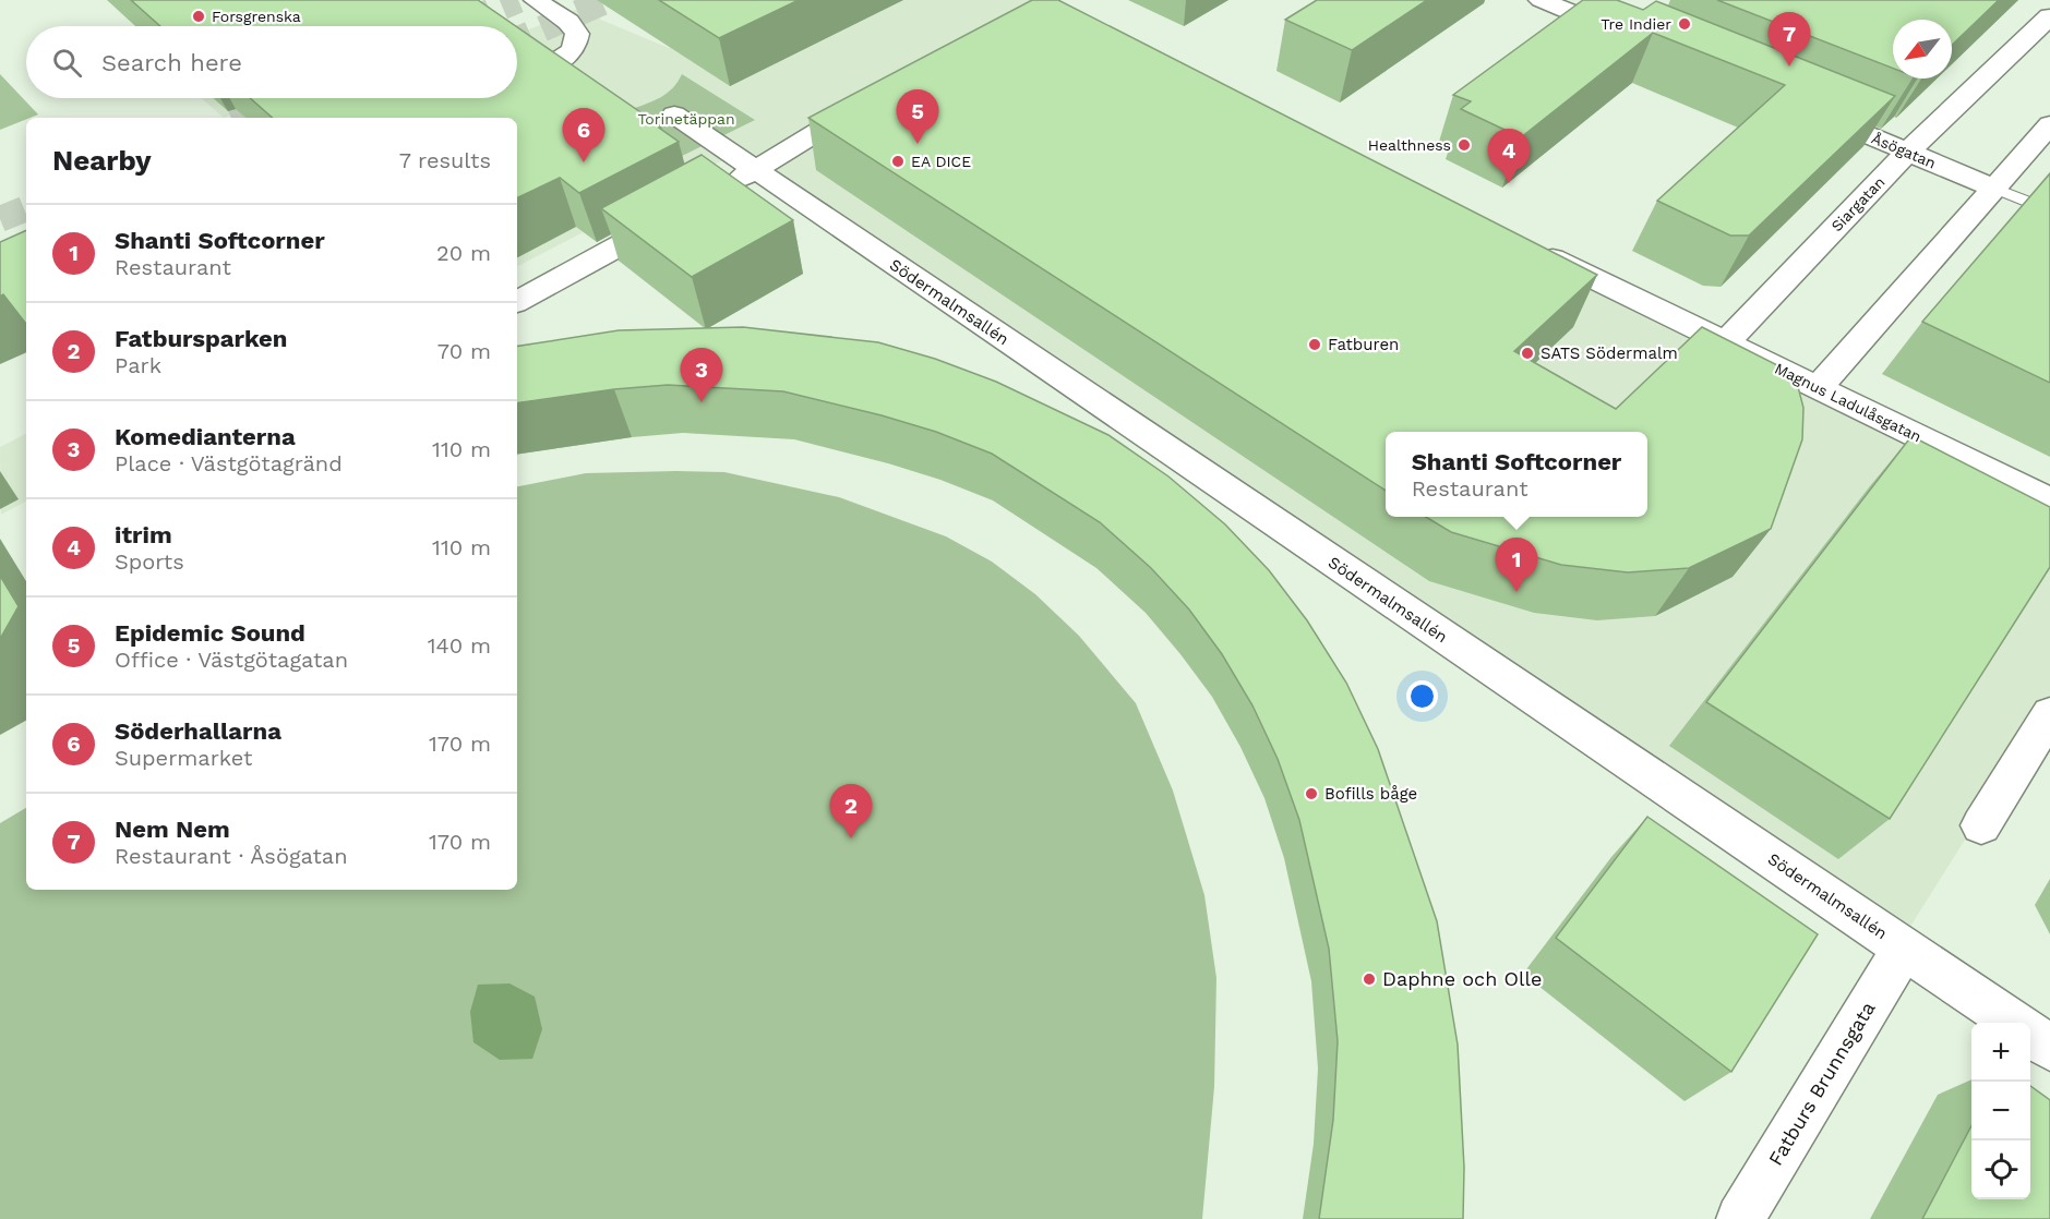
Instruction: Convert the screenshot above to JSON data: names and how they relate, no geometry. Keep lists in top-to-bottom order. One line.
{"streets":{"street":["Åsögatan","Siargatan","Södermalmsallén","Magnus Ladulåsgatan","Fatburs Brunnsgata"]},"crossings":[["Åsögatan","Siargatan"],["Siargatan","Magnus Ladulåsgatan"],["Södermalmsallén","Fatburs Brunnsgata"]],"parks":["Torinetäppan"],"places":["Forsgrenska","Tre Indier","Healthness","EA DICE","Fatburen","SATS Södermalm","Bofills båge","Daphne och Olle"],"north":"bottom left","page":{"pins":["7","5","6","4","3","1","2"],"search":"Search here","heading":["Nearby","7 results"],"list":[{"mark":"1","name":"Shanti Softcorner","note":"Restaurant","value":"20 m"},{"mark":"2","name":"Fatbursparken","note":"Park","value":"70 m"},{"mark":"3","name":"Komedianterna","note":"Place · Västgötagränd","value":"110 m"},{"mark":"4","name":"itrim","note":"Sports","value":"110 m"},{"mark":"5","name":"Epidemic Sound","note":"Office · Västgötagatan","value":"140 m"},{"mark":"6","name":"Söderhallarna","note":"Supermarket","value":"170 m"},{"mark":"7","name":"Nem Nem","note":"Restaurant · Åsögatan","value":"170 m"}],"popup":["Shanti Softcorner","Restaurant"],"map_buttons":["+","−"]}}
